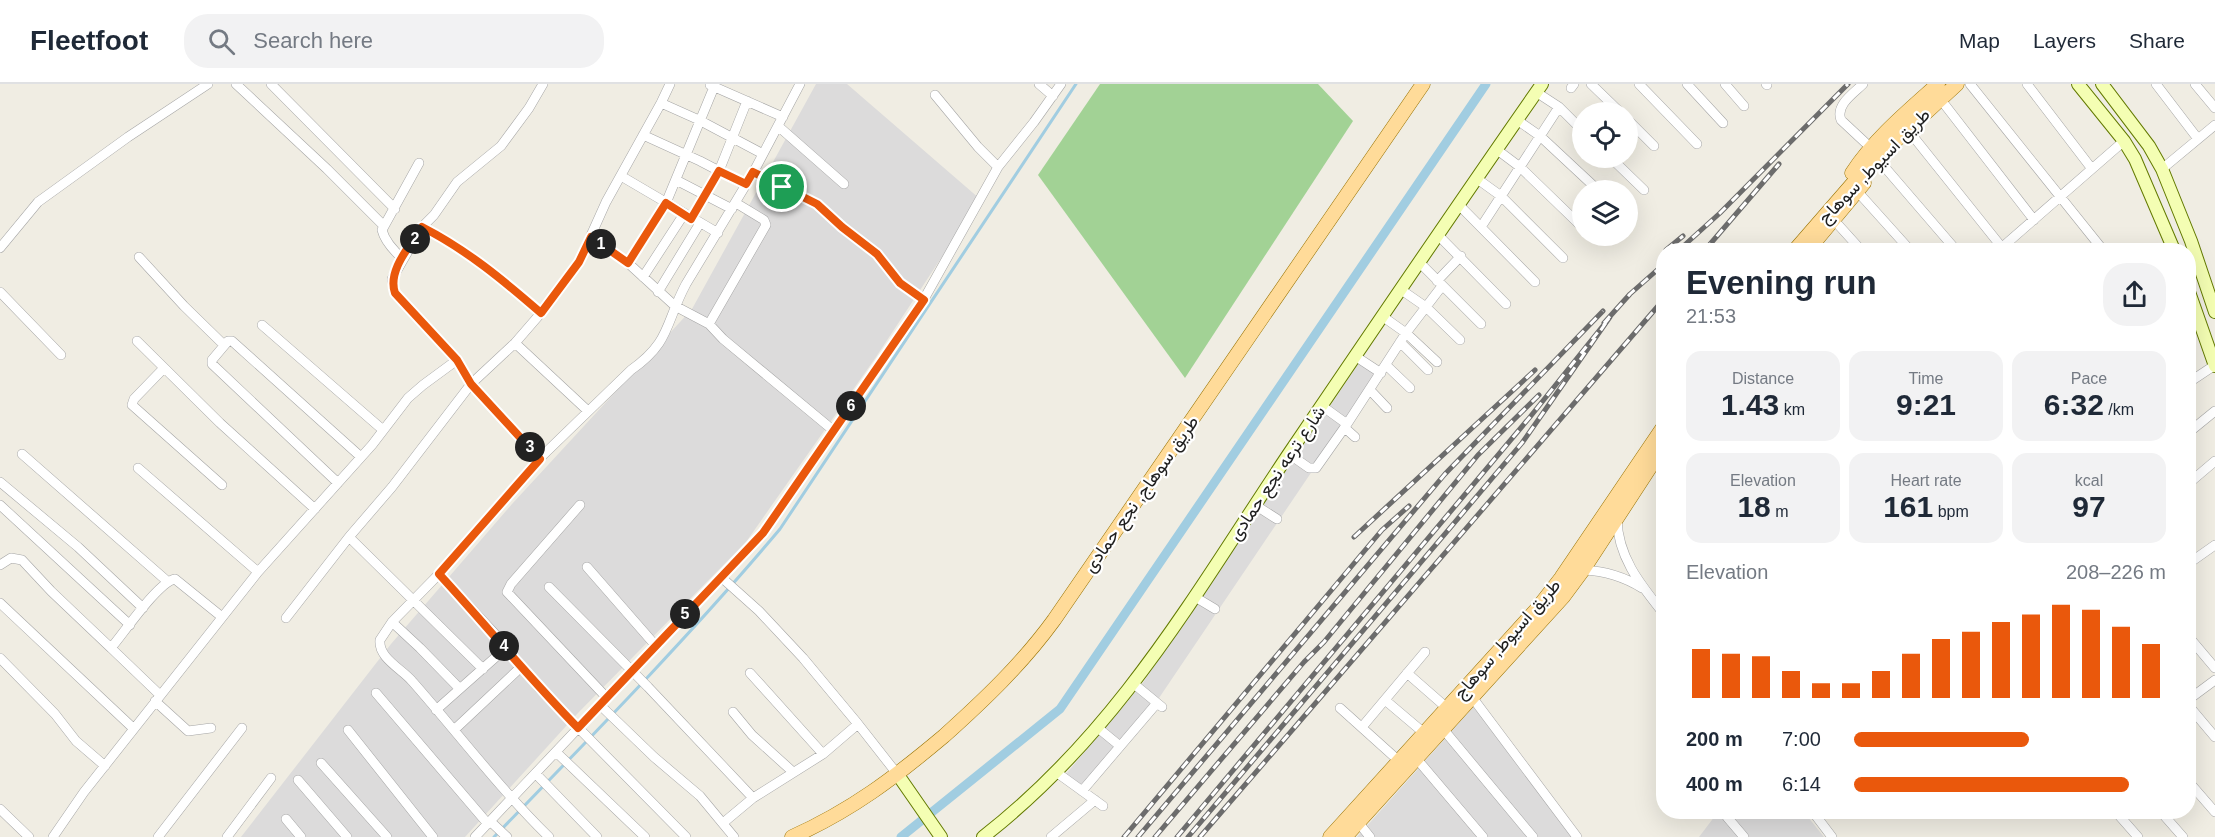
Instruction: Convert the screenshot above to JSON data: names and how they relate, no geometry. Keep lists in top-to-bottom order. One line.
{"streets":{"main road":["طريق اسيوط, سوهاج","طريق سوهاج, نجع حمادى"],"street":["شارع ترعه نجع حمادى"]},"page":{"header":"Fleetfoot","search":"Search here","nav":["Map","Layers","Share"],"pins":["2","1","6","3","5","4"],"heading":["Evening run","21:53"],"stats":[["Distance","1.43 km"],["Time","9:21"],["Pace","6:32 /km"],["Elevation","18 m"],["Heart rate","161 bpm"],["kcal","97"]],"chart":["Elevation","208–226 m"],"list":[{"name":"200 m","note":"7:00"},{"name":"400 m","note":"6:14"}]}}
